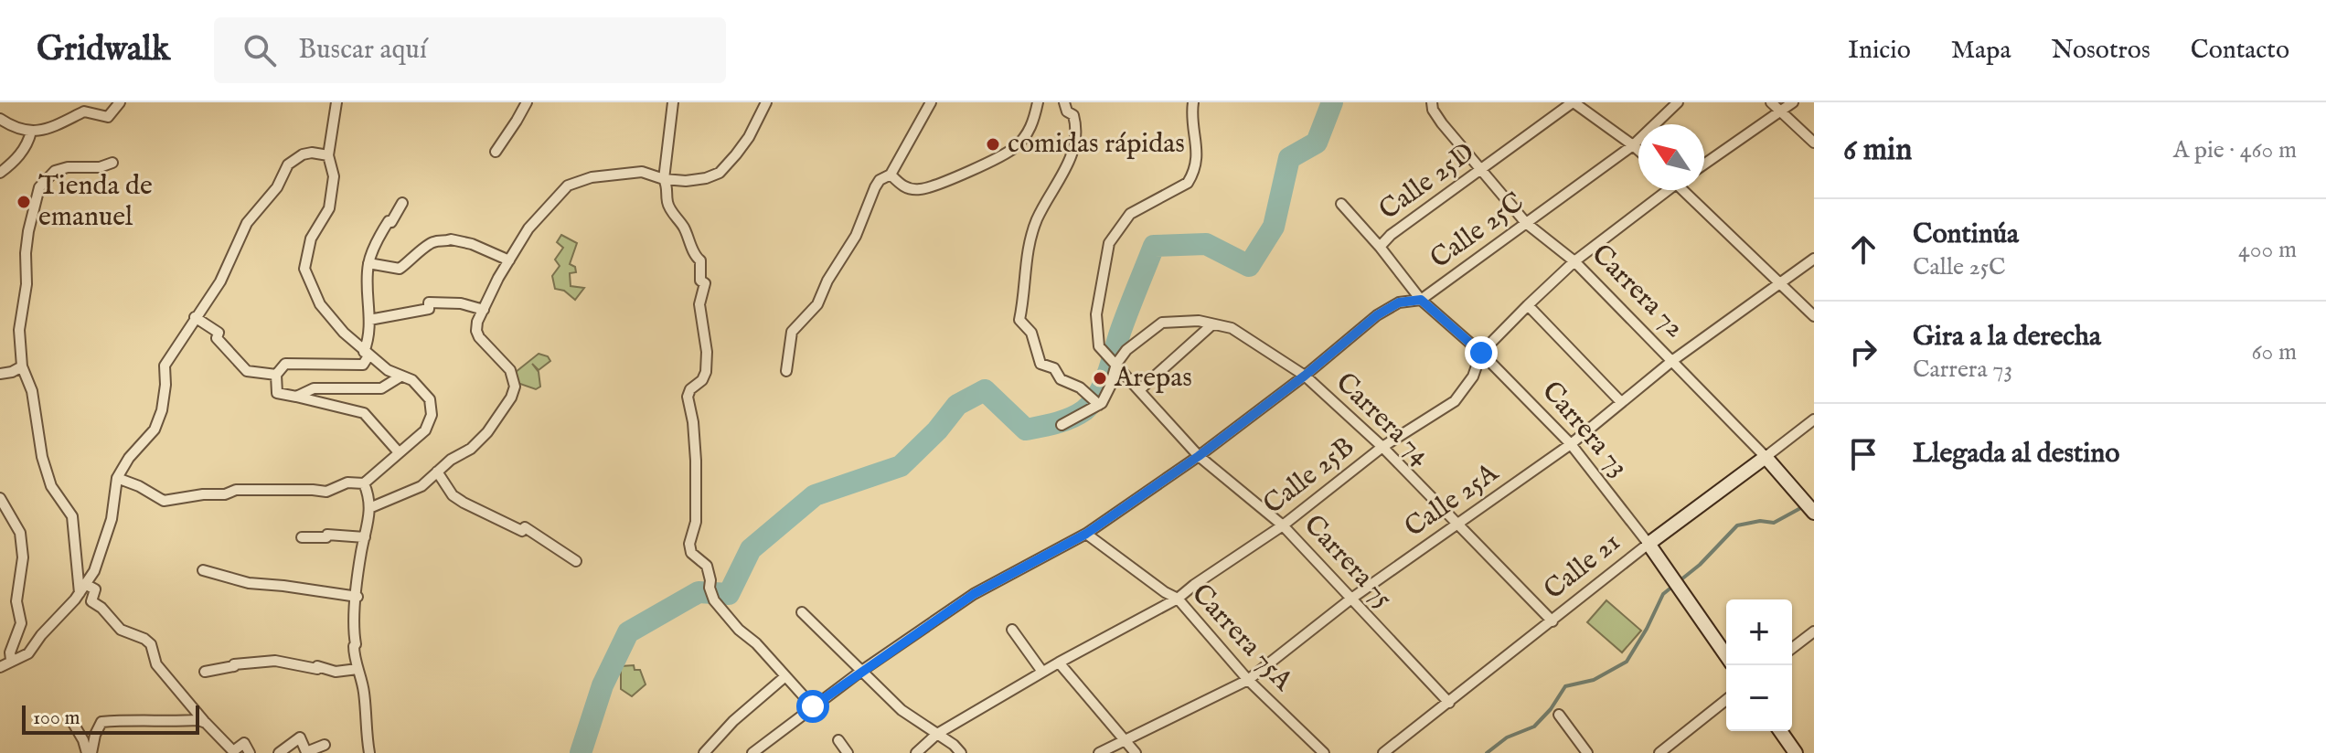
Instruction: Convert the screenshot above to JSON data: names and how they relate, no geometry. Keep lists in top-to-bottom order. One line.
{"streets":{"street":["Calle 25D","Calle 25C","Carrera 72","Carrera 74","Carrera 73","Calle 25B","Calle 25A","Carrera 75","Calle 21","Carrera 75A"]},"crossings":[["Calle 25D","Carrera 72"],["Calle 25D","Carrera 73"],["Calle 25C","Carrera 72"],["Calle 25C","Carrera 74"],["Calle 25C","Carrera 73"],["Calle 25C","Carrera 75"],["Calle 25C","Carrera 75A"],["Carrera 72","Calle 25B"],["Carrera 72","Calle 25A"],["Carrera 72","Calle 21"],["Carrera 74","Calle 25B"],["Carrera 74","Calle 25A"],["Carrera 74","Carrera 75"],["Carrera 74","Calle 21"],["Carrera 73","Calle 25B"],["Carrera 73","Calle 25A"],["Carrera 73","Calle 21"],["Calle 25B","Carrera 75"],["Calle 25B","Carrera 75A"],["Calle 25A","Carrera 75"],["Calle 25A","Carrera 75A"],["Carrera 75","Calle 21"]],"places":["comidas rápidas","Tienda de emanuel","Arepas"],"scale_bar":"100 m","north":"top left","page":{"header":"Gridwalk","search":"Buscar aquí","nav":["Inicio","Mapa","Nosotros","Contacto"],"heading":["6 min","A pie · 460 m"],"list":[["Continúa","Calle 25C","400 m"],["Gira a la derecha","Carrera 73","60 m"],"Llegada al destino"],"map_buttons":["+","−"],"scale":"100 m"}}
